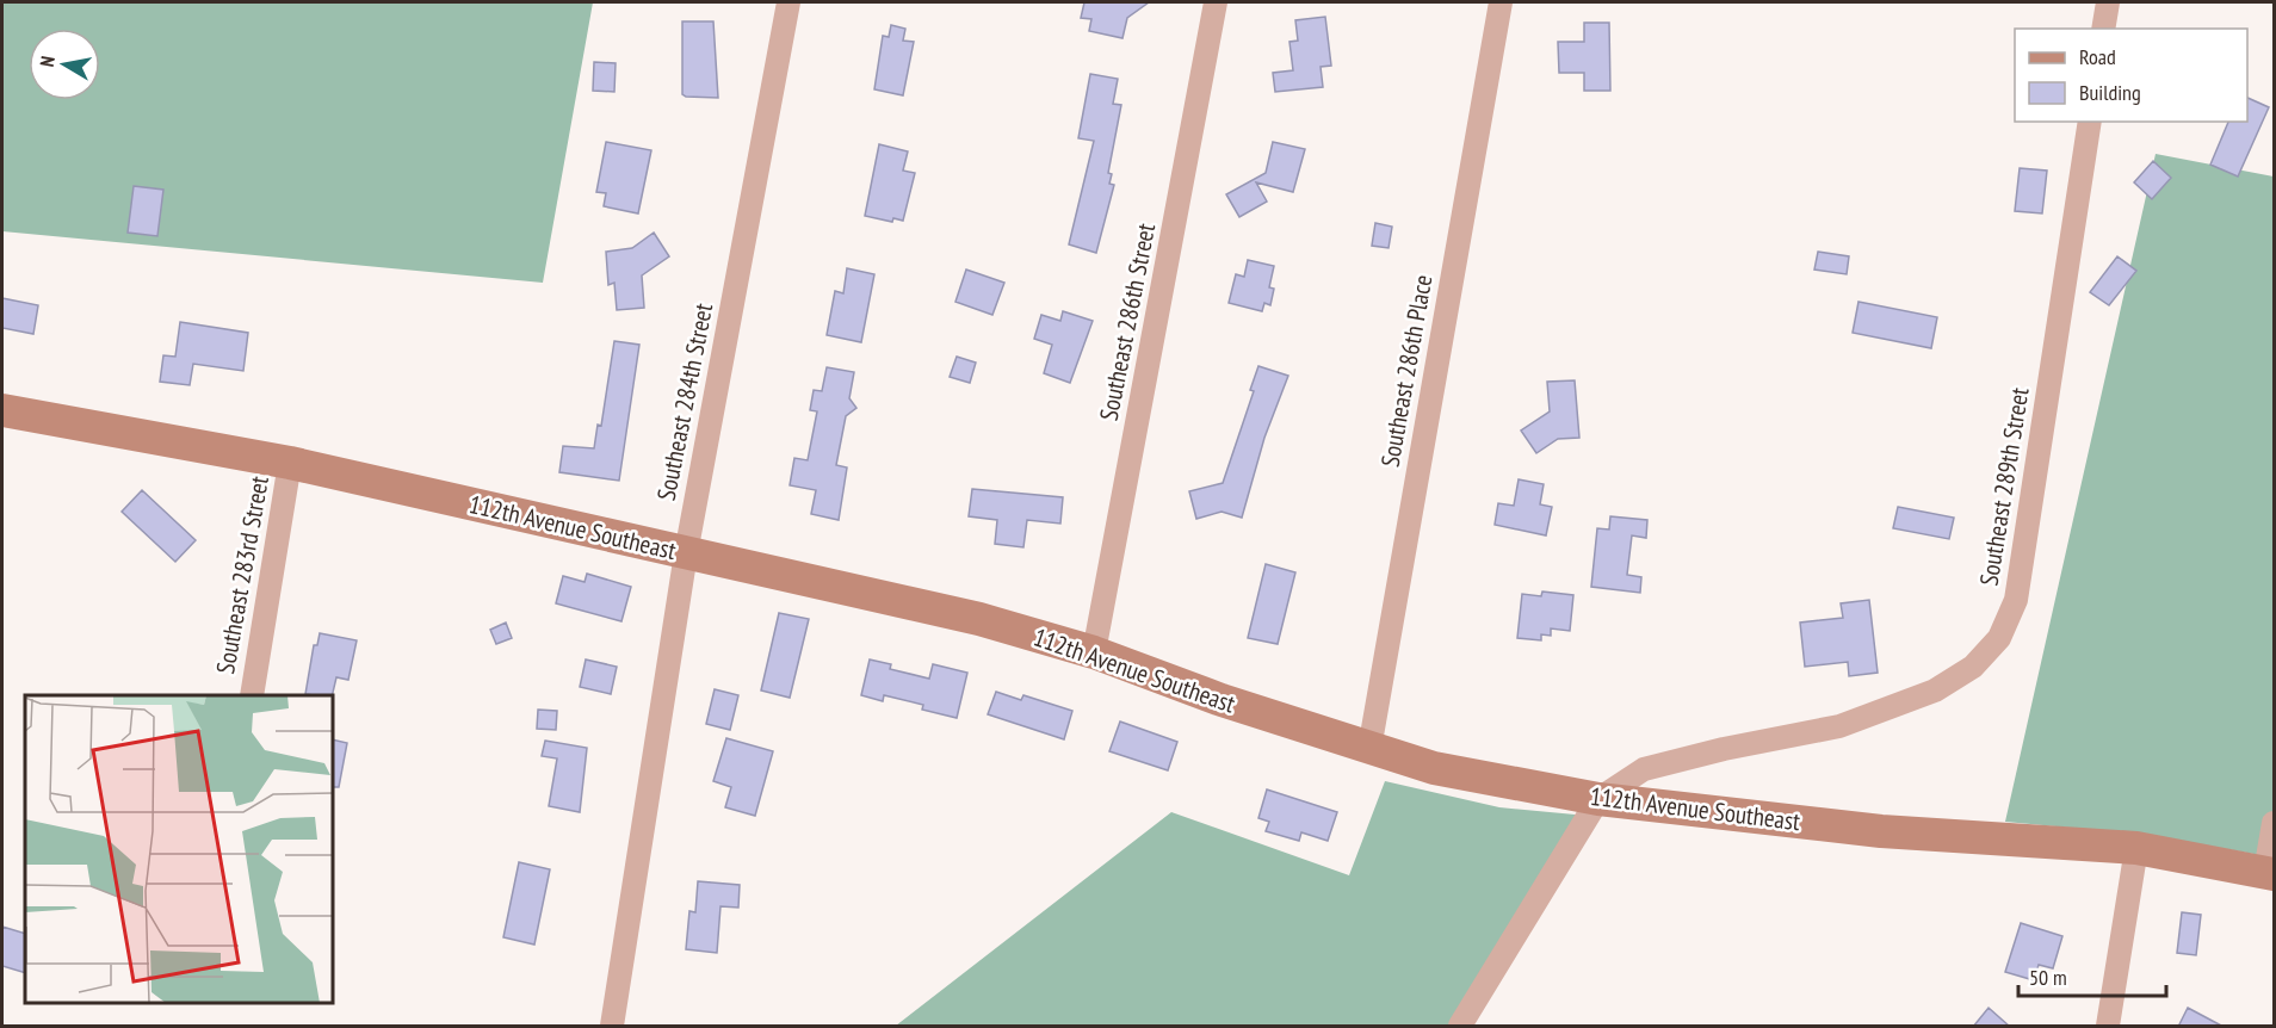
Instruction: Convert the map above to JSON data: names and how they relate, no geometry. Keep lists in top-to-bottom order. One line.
{"streets":{"street":["Southeast 286th Street","Southeast 286th Place","Southeast 284th Street","Southeast 289th Street","112th Avenue Southeast","Southeast 283rd Street"]},"crossings":[["Southeast 286th Street","112th Avenue Southeast"],["Southeast 286th Place","112th Avenue Southeast"],["Southeast 284th Street","112th Avenue Southeast"],["Southeast 289th Street","112th Avenue Southeast"],["112th Avenue Southeast","Southeast 283rd Street"]],"legend":["Road","Building"],"scale_bar":"50 m","north":"left"}
